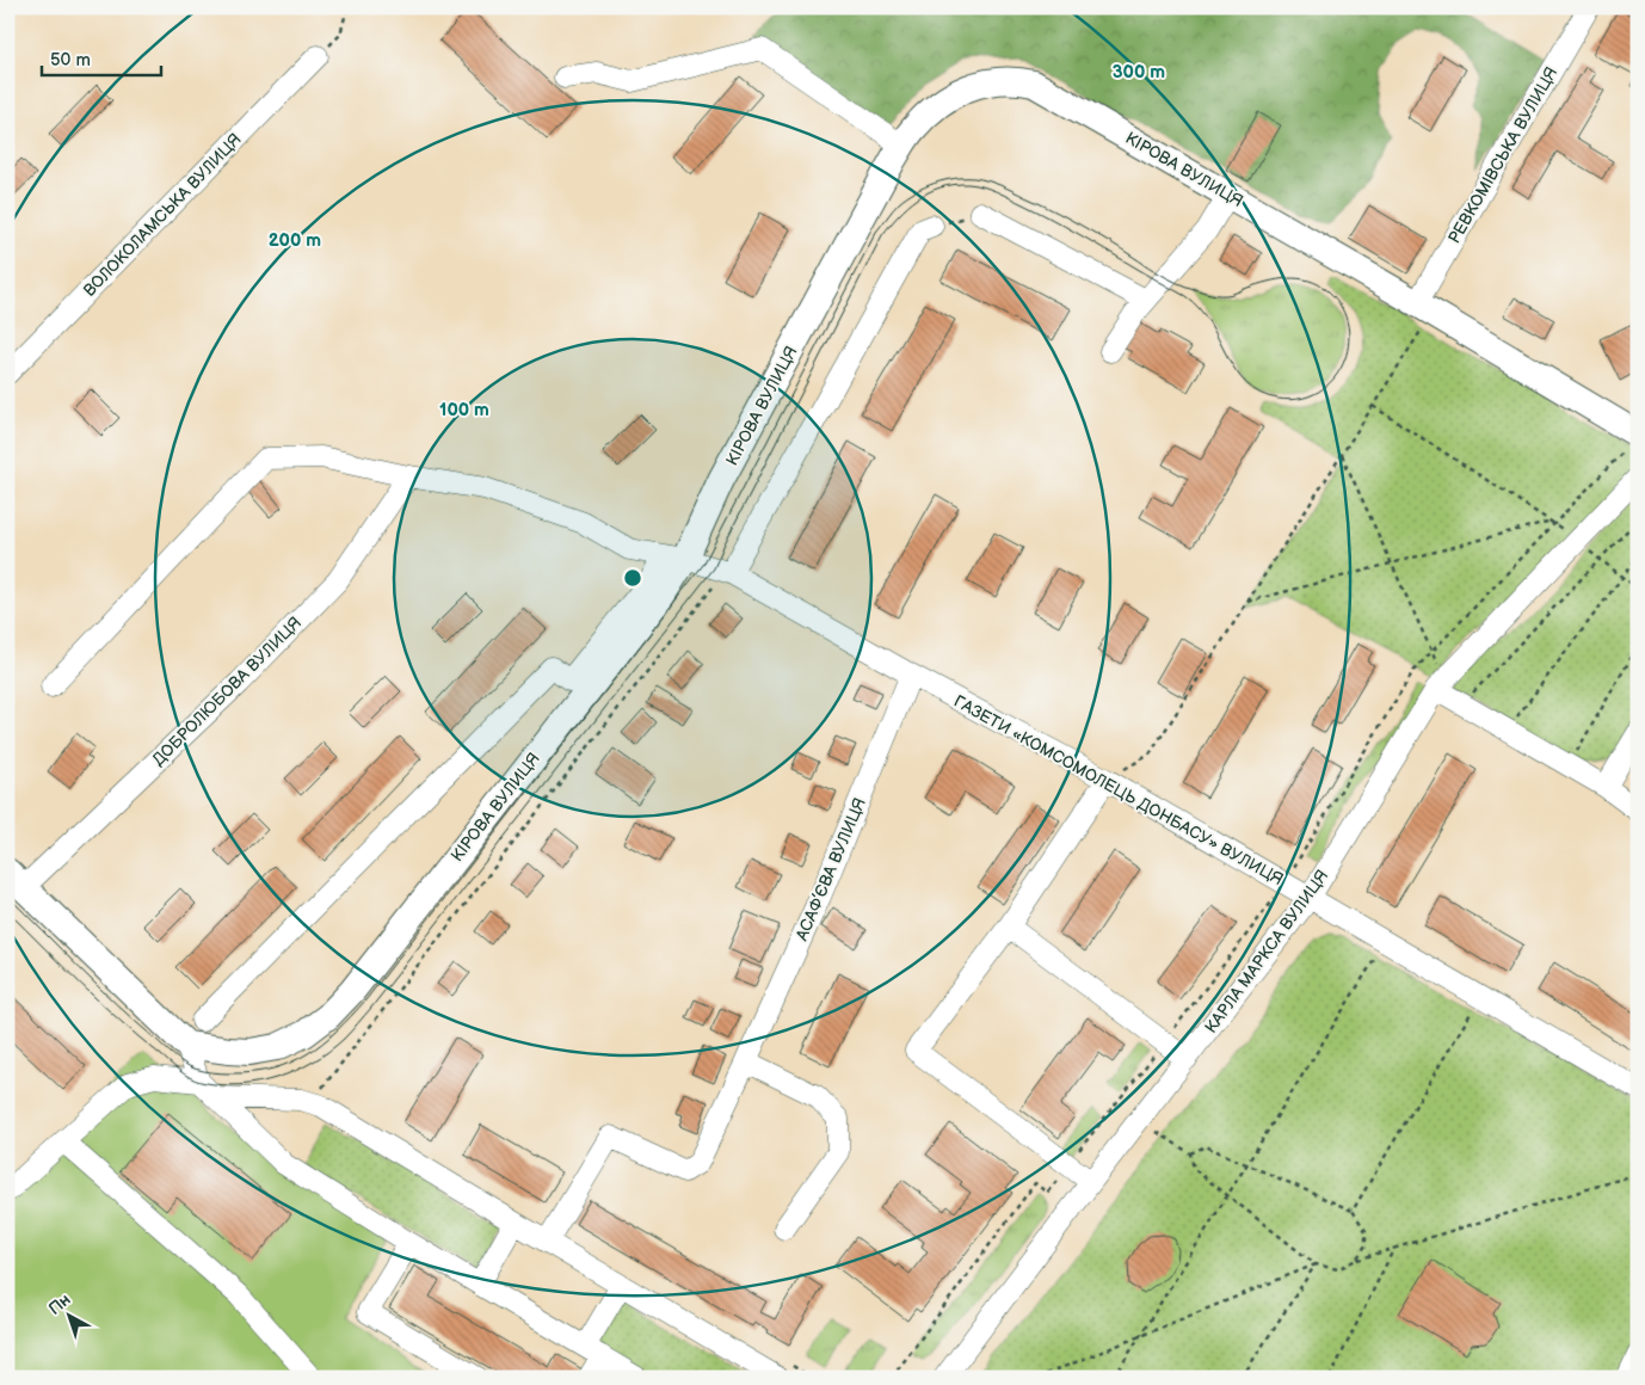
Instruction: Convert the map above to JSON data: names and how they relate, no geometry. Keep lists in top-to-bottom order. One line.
{"streets":{"main road":["КІРОВА ВУЛИЦЯ"],"street":["РЕВКОМІВСЬКА ВУЛИЦЯ","ВОЛОКОЛАМСЬКА ВУЛИЦЯ","ДОБРОЛЮБОВА ВУЛИЦЯ","ГАЗЕТИ «КОМСОМОЛЕЦЬ ДОНБАСУ» ВУЛИЦЯ","АСАФ’ЄВА ВУЛИЦЯ","КАРЛА МАРКСА ВУЛИЦЯ"]},"crossings":[["РЕВКОМІВСЬКА ВУЛИЦЯ","КІРОВА ВУЛИЦЯ"],["КІРОВА ВУЛИЦЯ","ГАЗЕТИ «КОМСОМОЛЕЦЬ ДОНБАСУ» ВУЛИЦЯ"],["ДОБРОЛЮБОВА ВУЛИЦЯ","ГАЗЕТИ «КОМСОМОЛЕЦЬ ДОНБАСУ» ВУЛИЦЯ"],["ГАЗЕТИ «КОМСОМОЛЕЦЬ ДОНБАСУ» ВУЛИЦЯ","АСАФ’ЄВА ВУЛИЦЯ"],["ГАЗЕТИ «КОМСОМОЛЕЦЬ ДОНБАСУ» ВУЛИЦЯ","КАРЛА МАРКСА ВУЛИЦЯ"]],"scale_bar":"50 m","north":"top left","rings":["300 m","200 m","100 m"]}
